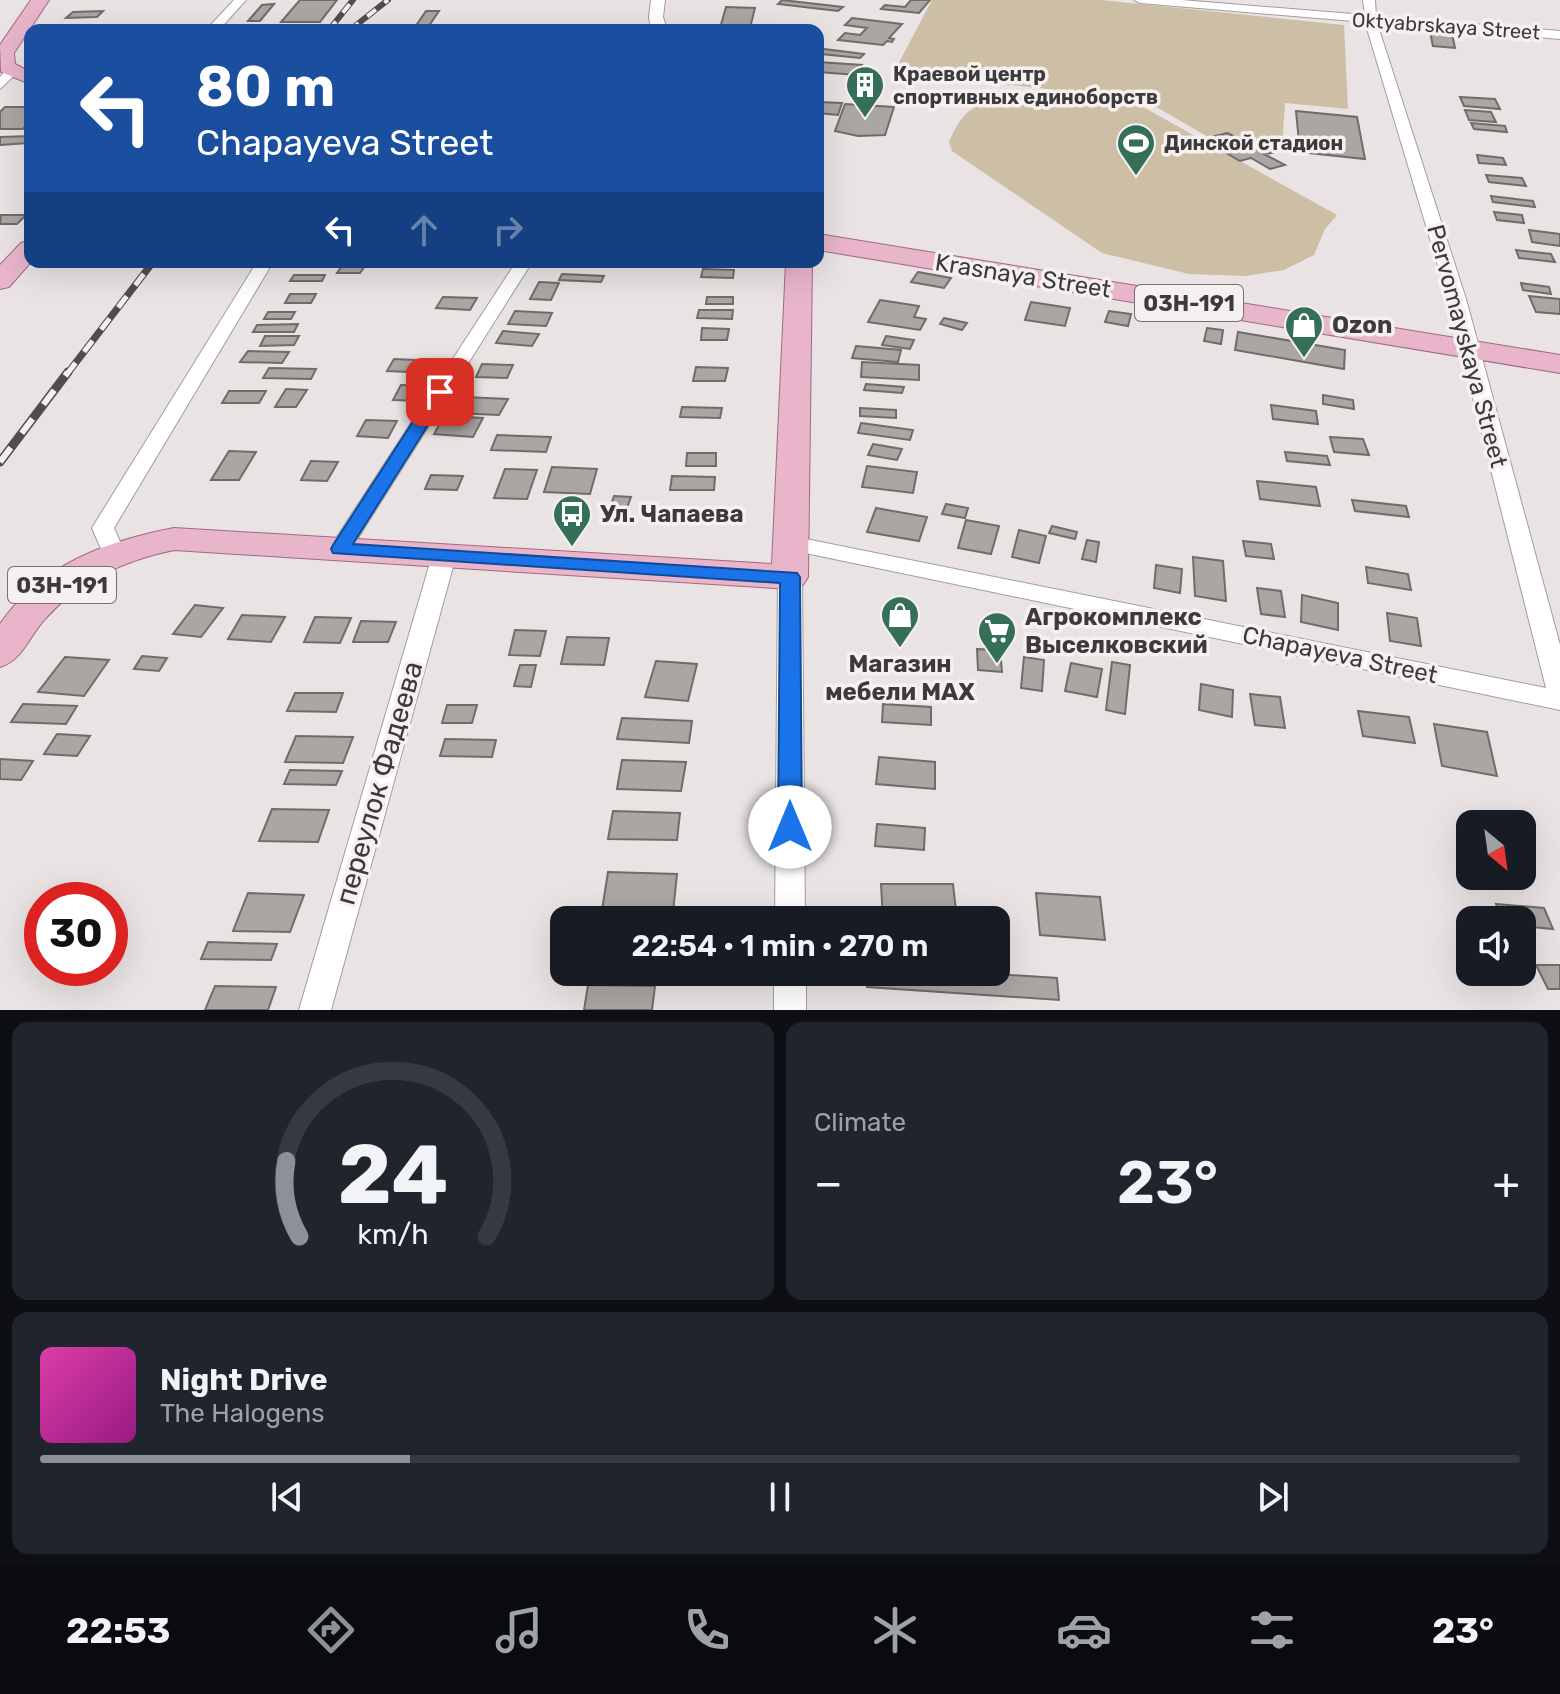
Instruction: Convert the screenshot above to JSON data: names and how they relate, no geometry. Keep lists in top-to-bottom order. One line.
{"streets":{"main road":["Krasnaya Street","03Н-191","Chapayeva Street"],"street":["Oktyabrskaya Street","Pervomayskaya Street","переулок Фадеева"]},"crossings":[["Oktyabrskaya Street","Pervomayskaya Street"],["Krasnaya Street","Pervomayskaya Street"],["03Н-191","Chapayeva Street"],["Chapayeva Street","переулок Фадеева"]],"places":{"building":["Краевой центр спортивных единоборств"],"sports":["Динской стадион"],"shop":["Ozon","Магазин мебели MAX"],"bus stop":["Ул. Чапаева"],"supermarket":["Агрокомплекс Выселковский"]},"north":"bottom right","page":{"turn":["80 m","Chapayeva Street"],"limit":"30","trip":"22:54 · 1 min · 270 m","tile":"Climate","heat":["−","23°","+"],"song":["Night Drive","The Halogens"],"tabs":["22:53","23°"],"gauge":["24","km/h"]}}
